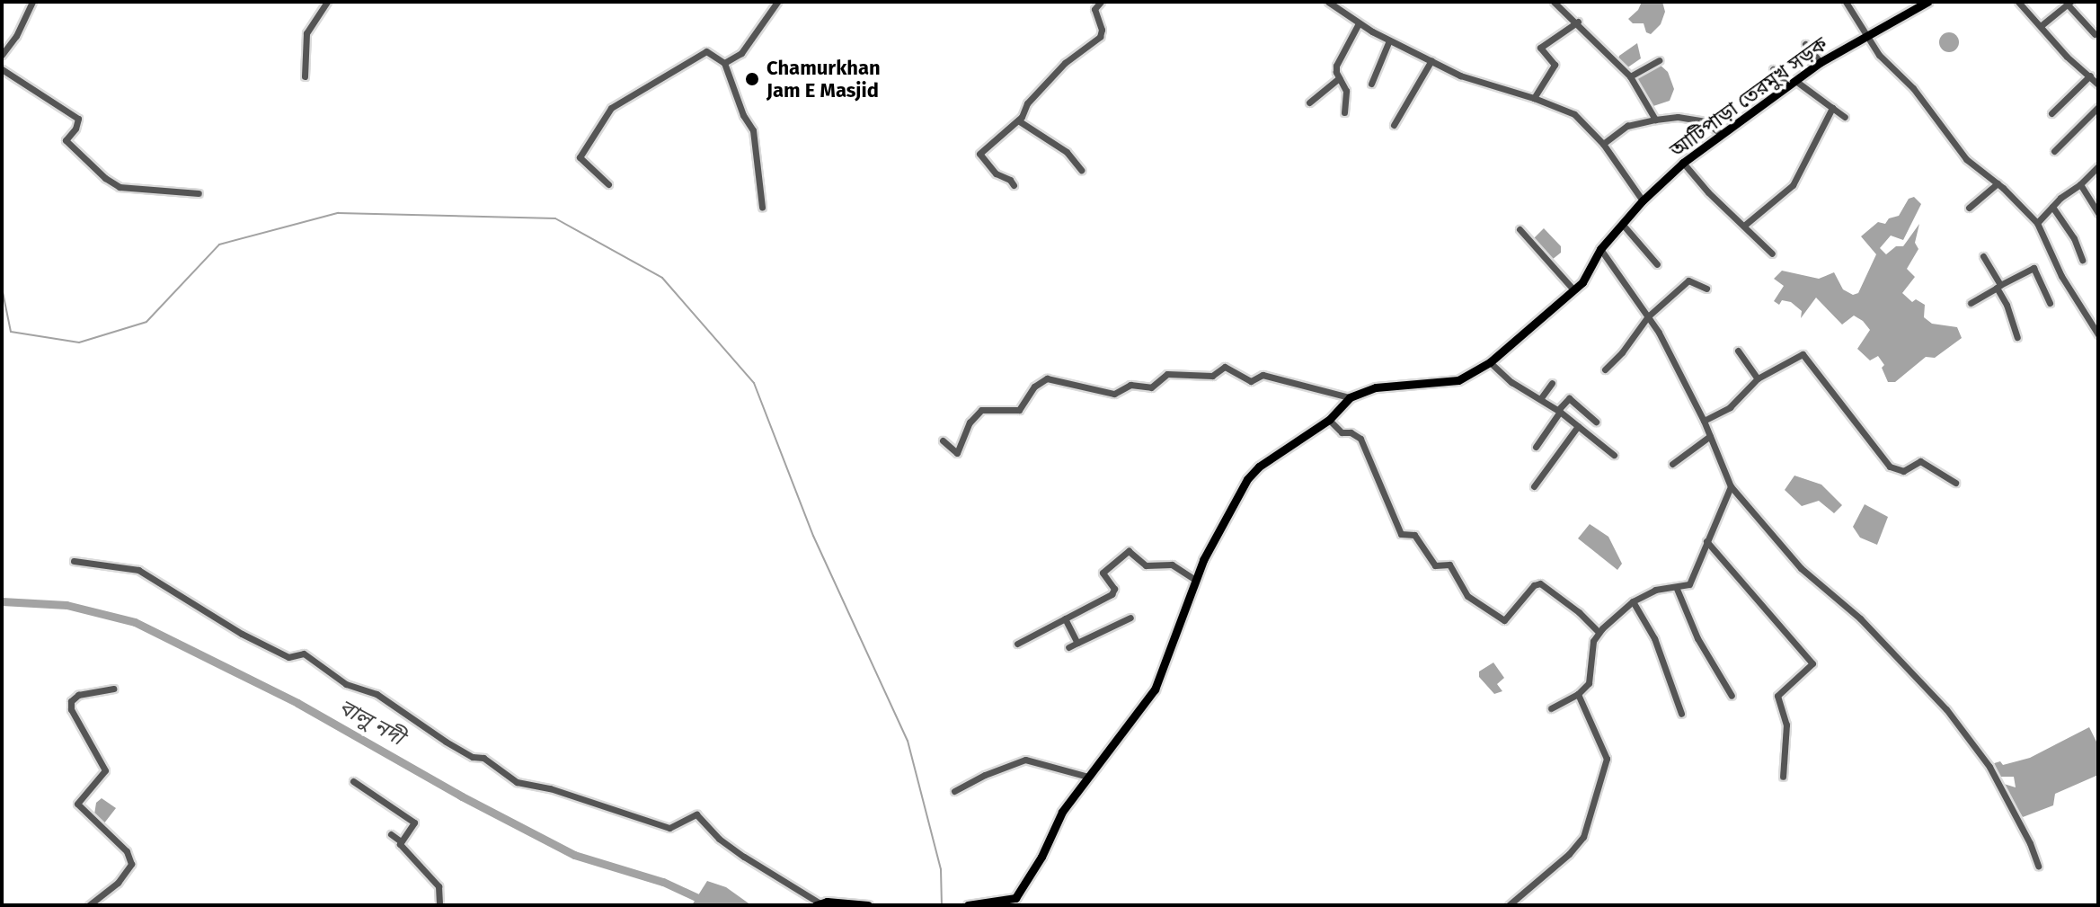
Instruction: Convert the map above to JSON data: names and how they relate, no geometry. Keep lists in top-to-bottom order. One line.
{"streets":{"main road":["আটিপাড়া তেরমুখ সড়ক"]},"water":["বালু নদী"],"places":["Chamurkhan Jam E Masjid"]}
